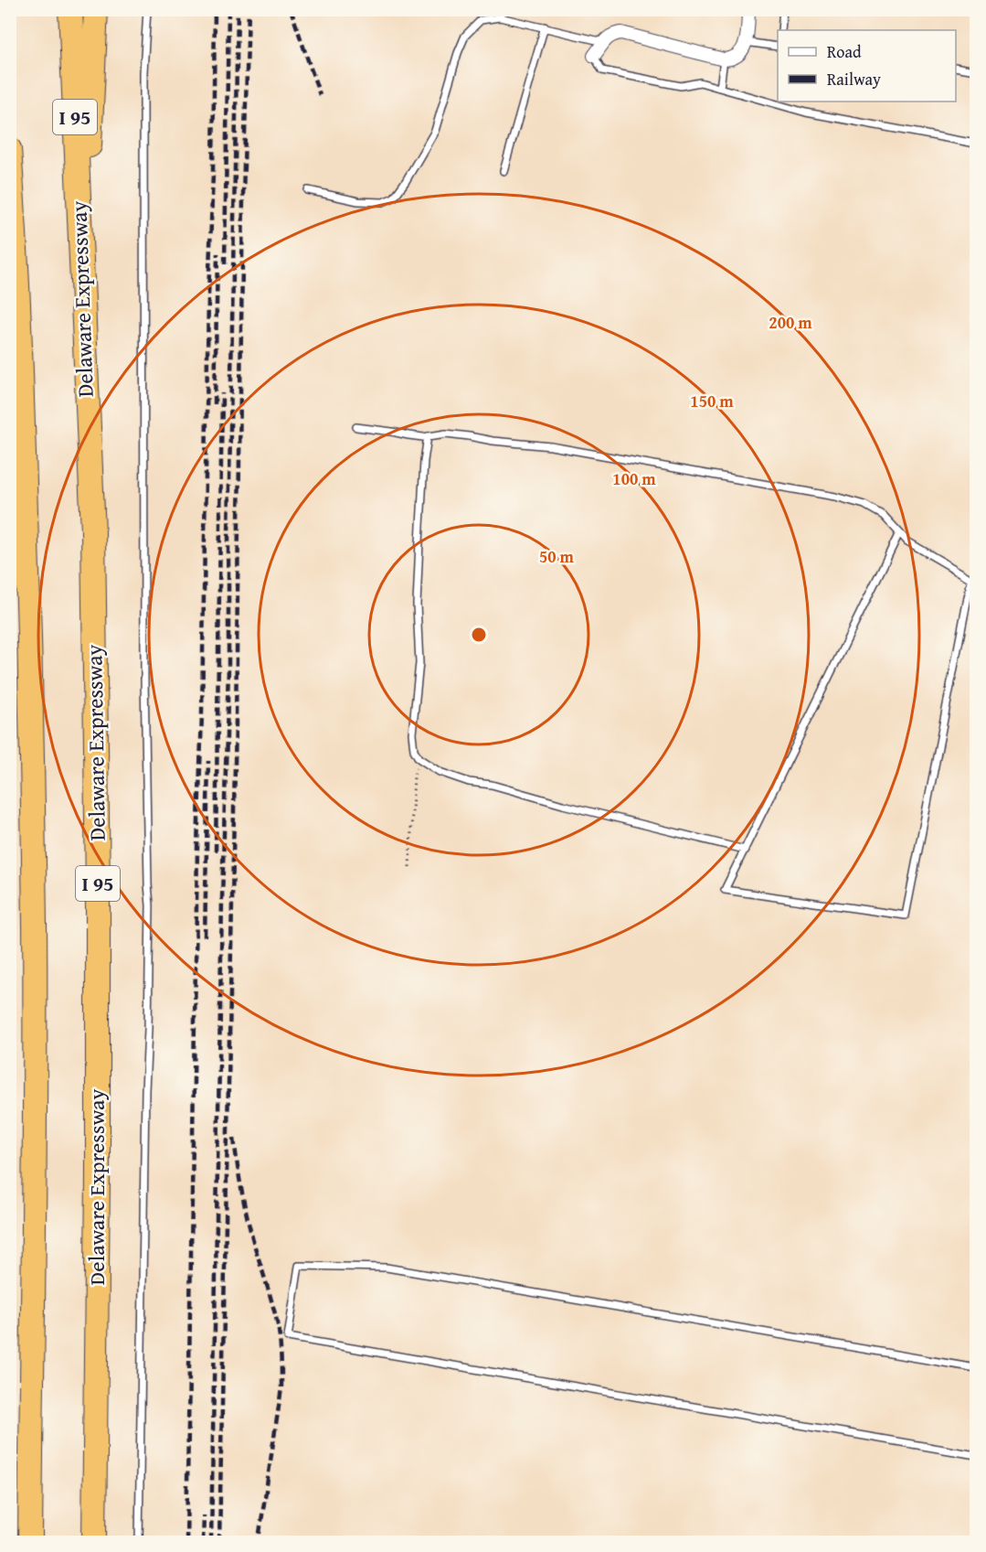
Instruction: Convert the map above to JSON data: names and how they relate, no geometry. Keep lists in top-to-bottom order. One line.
{"streets":{"highway":["I 95","Delaware Expressway"]},"legend":["Road","Railway"],"rings":["200 m","150 m","100 m","50 m"]}
